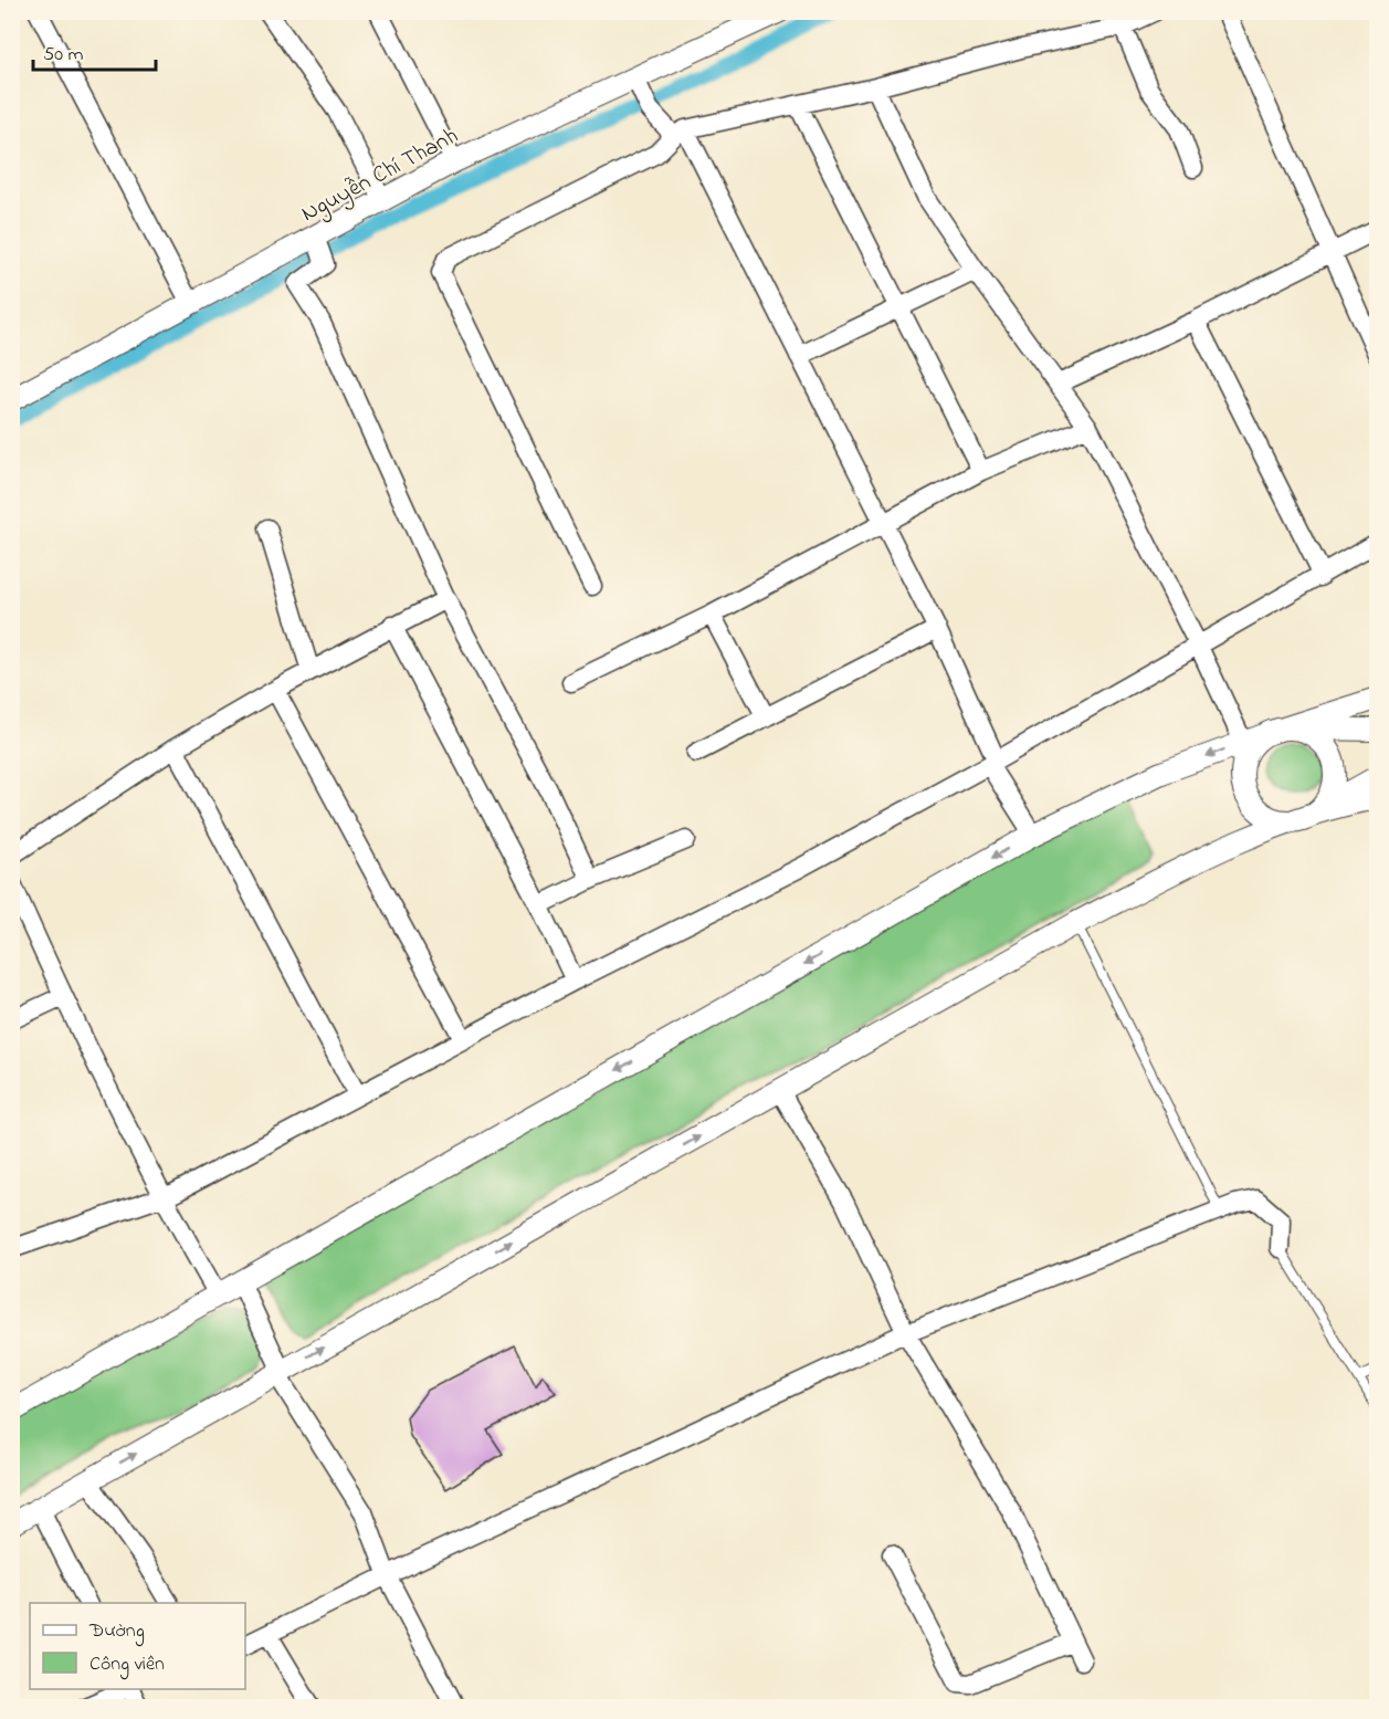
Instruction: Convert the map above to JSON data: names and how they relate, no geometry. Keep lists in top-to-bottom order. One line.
{"streets":{"street":["Nguyễn Chí Thanh"]},"legend":["Đường","Công viên"],"scale_bar":"50 m"}
